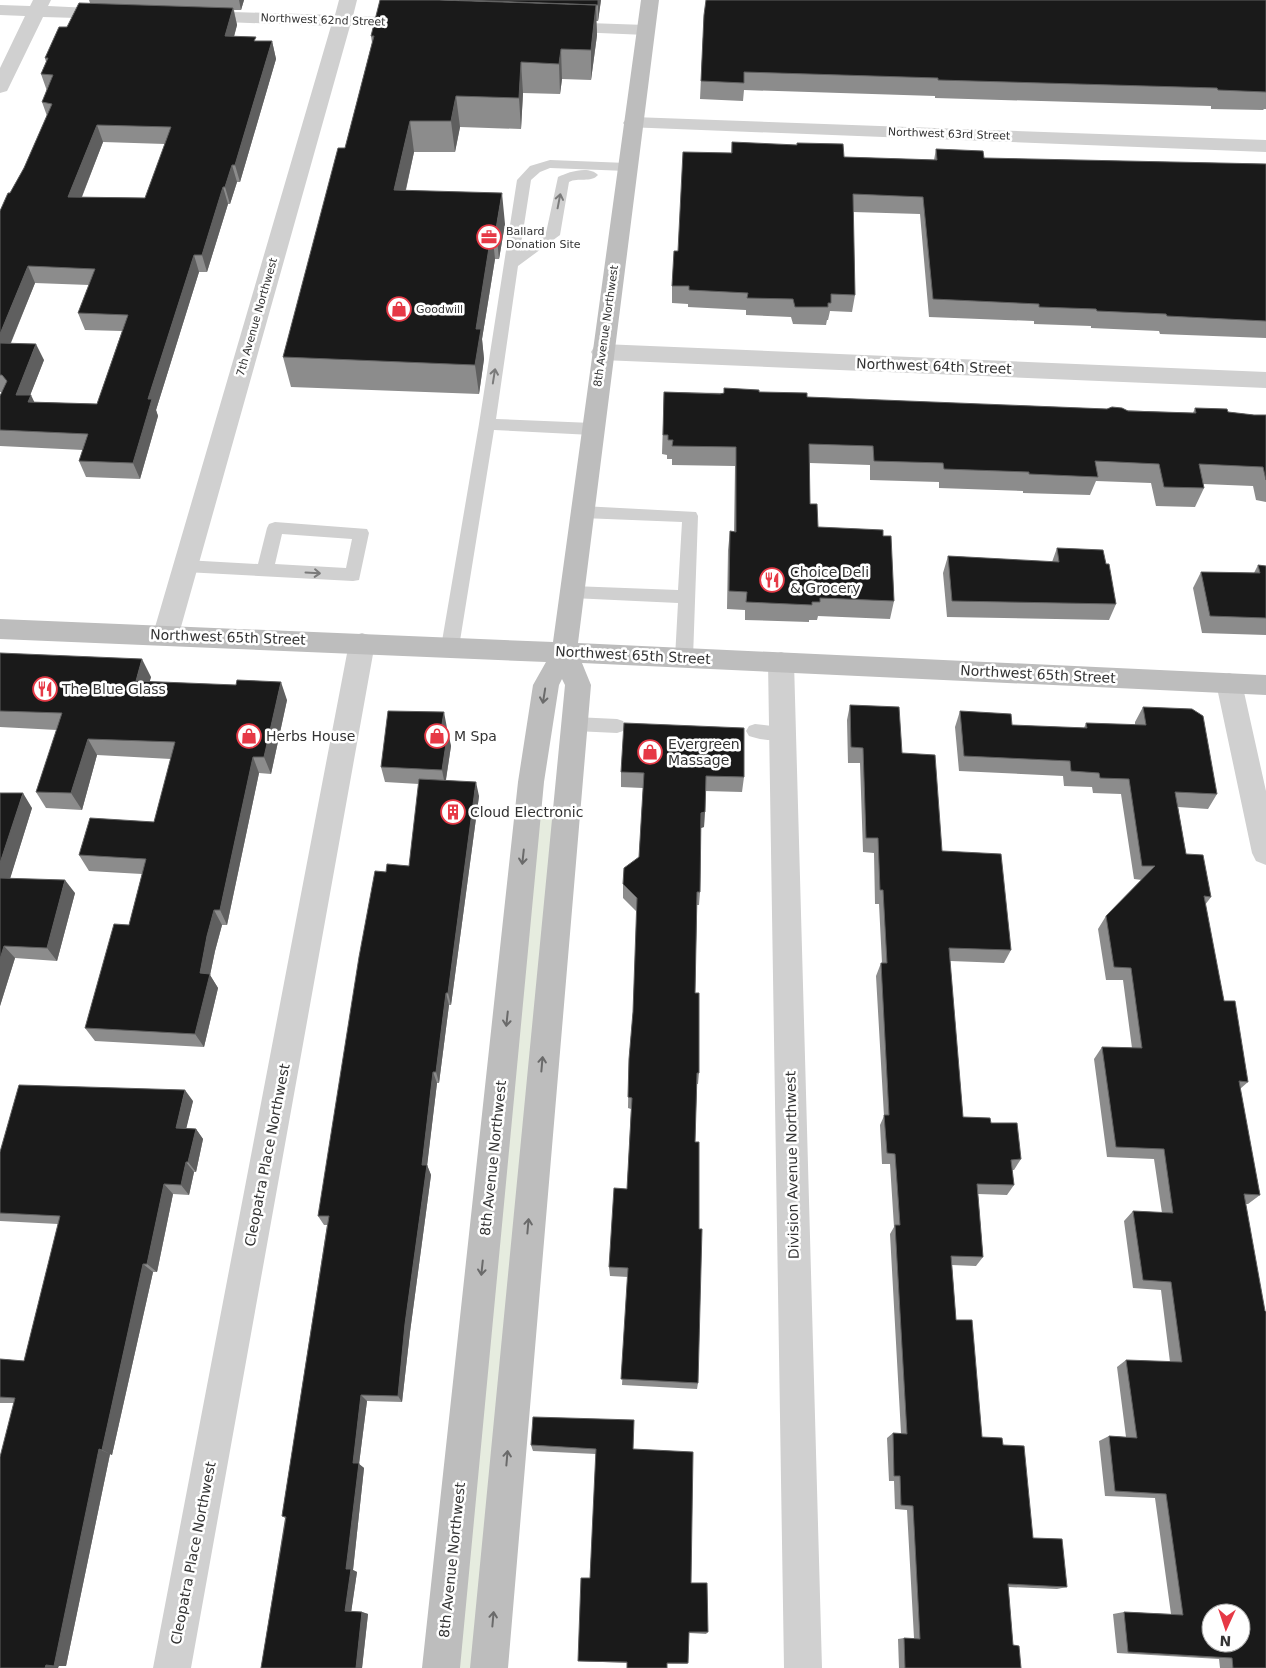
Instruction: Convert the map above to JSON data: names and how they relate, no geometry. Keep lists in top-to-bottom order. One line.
{"streets":{"main road":["8th Avenue Northwest","Northwest 65th Street"],"street":["Northwest 62nd Street","Northwest 63rd Street","7th Avenue Northwest","Northwest 64th Street","Cleopatra Place Northwest","Division Avenue Northwest"]},"crossings":[["Northwest 62nd Street","7th Avenue Northwest"],["Northwest 63rd Street","8th Avenue Northwest"],["7th Avenue Northwest","Northwest 65th Street"],["8th Avenue Northwest","Northwest 64th Street"],["8th Avenue Northwest","Northwest 65th Street"],["Northwest 65th Street","Cleopatra Place Northwest"],["Northwest 65th Street","Division Avenue Northwest"]],"places":{"office":["Ballard Donation Site"],"shop":["Goodwill","Herbs House","M Spa","Evergreen Massage"],"restaurant":["Choice Deli & Grocery","The Blue Glass"],"building":["Cloud Electronic"]},"north":"bottom"}
